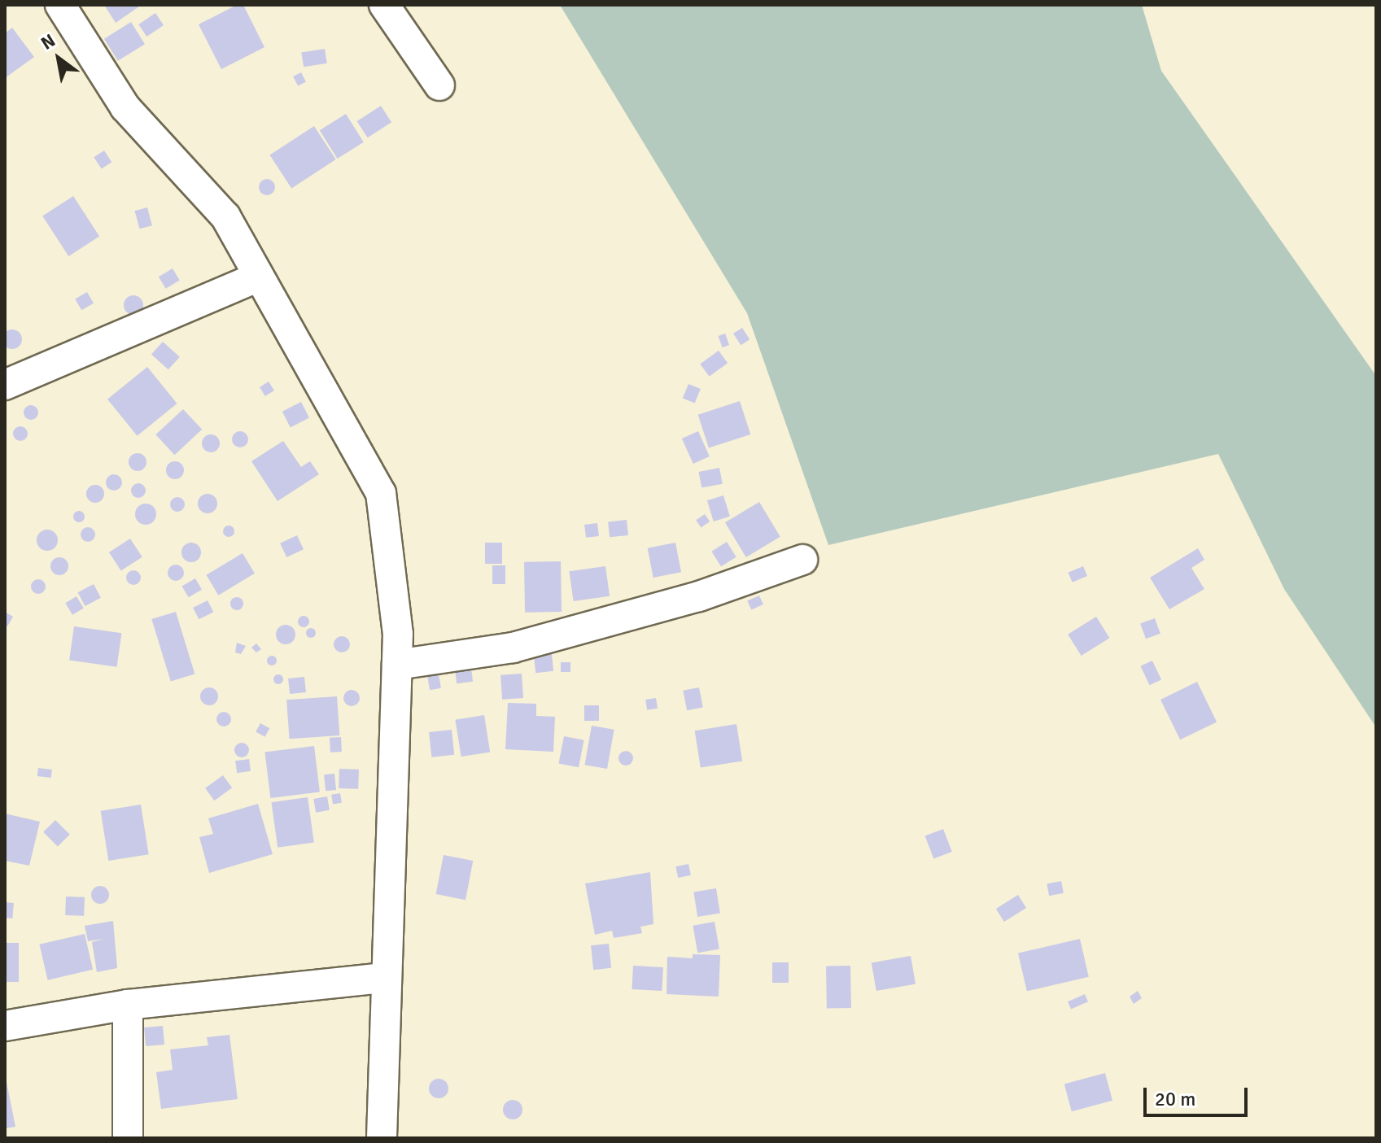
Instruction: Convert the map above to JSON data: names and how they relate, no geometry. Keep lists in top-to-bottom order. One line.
{"scale_bar":"20 m","north":"top left"}
